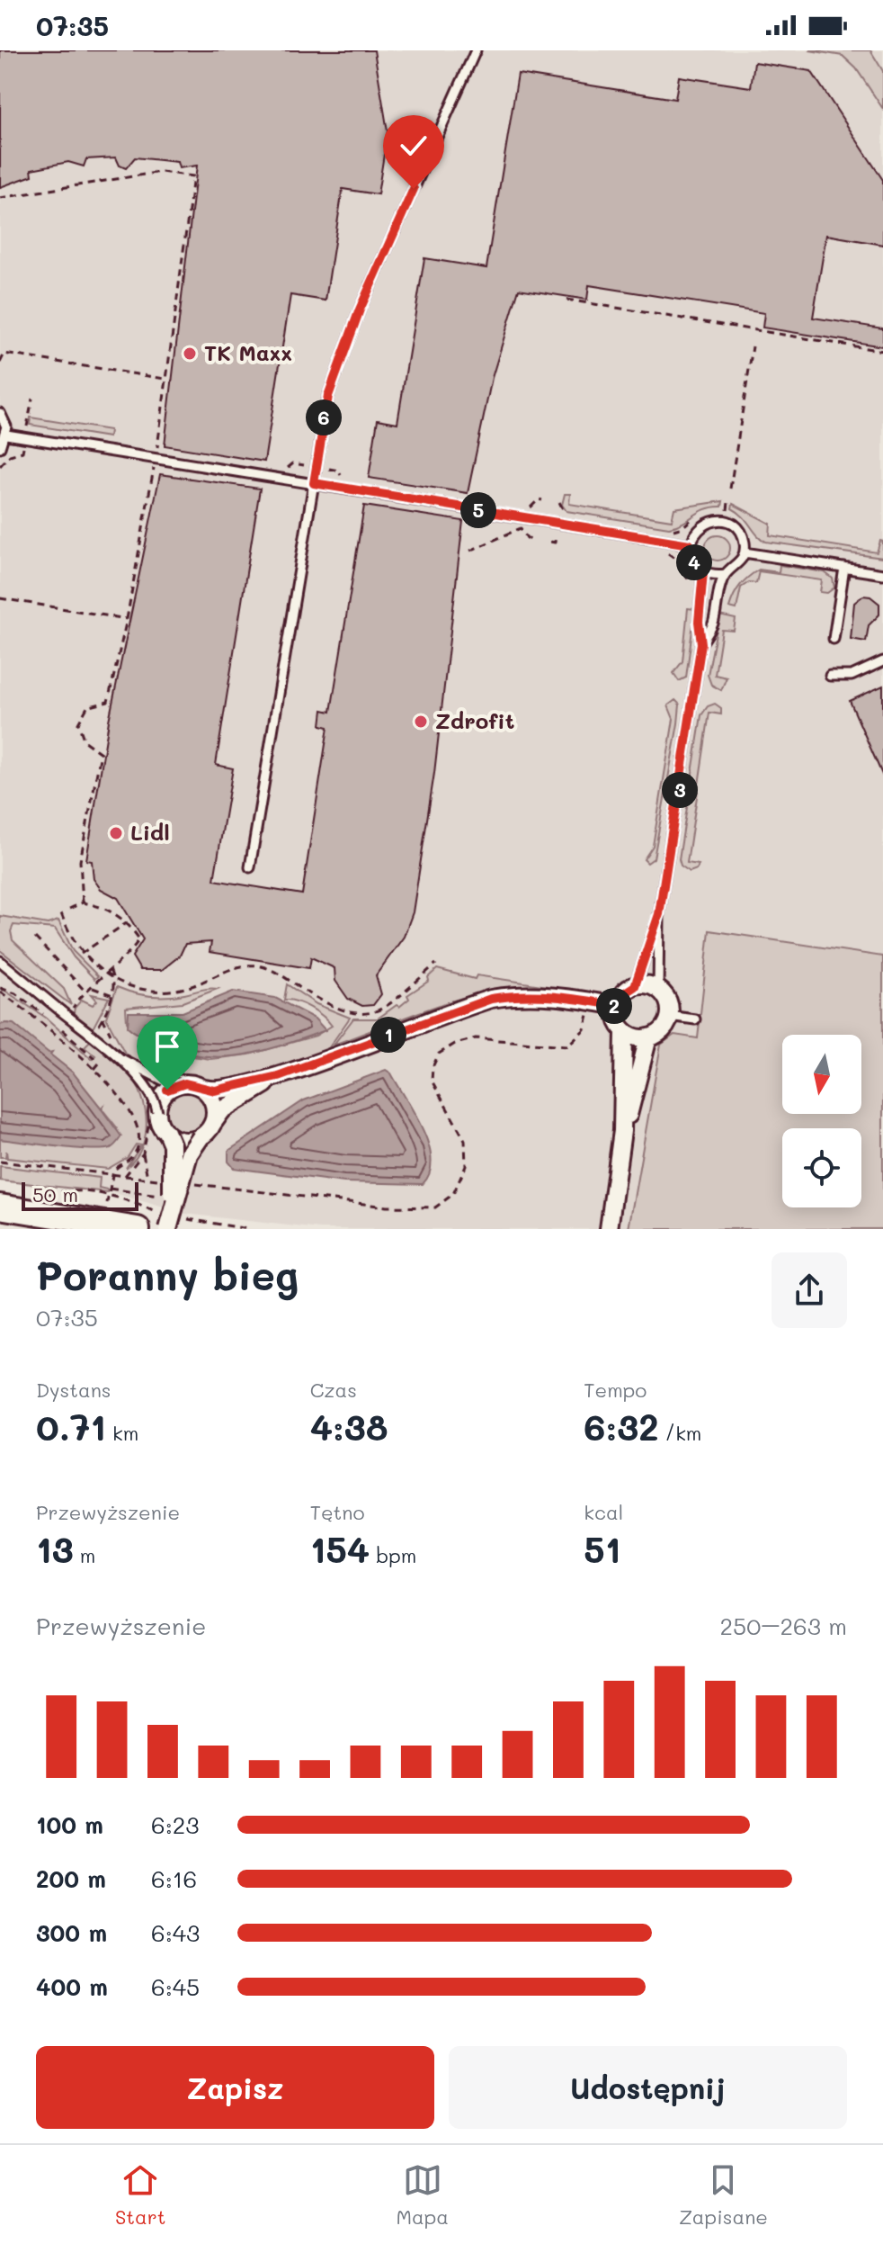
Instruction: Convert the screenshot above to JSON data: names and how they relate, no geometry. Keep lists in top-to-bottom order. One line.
{"places":["TK Maxx","Zdrofit","Lidl"],"scale_bar":"50 m","north":"bottom","page":{"status":"07:35","pins":["6","5","4","3","2","1"],"scale":"50 m","heading":["Poranny bieg","07:35"],"stats":[["Dystans","0.71 km"],["Czas","4:38"],["Tempo","6:32 /km"],["Przewyższenie","13 m"],["Tętno","154 bpm"],["kcal","51"]],"chart":["Przewyższenie","250–263 m"],"list":[{"name":"100 m","note":"6:23"},{"name":"200 m","note":"6:16"},{"name":"300 m","note":"6:43"},{"name":"400 m","note":"6:45"}],"buttons":["Zapisz","Udostępnij"],"tabs":["Start","Mapa","Zapisane"]}}
